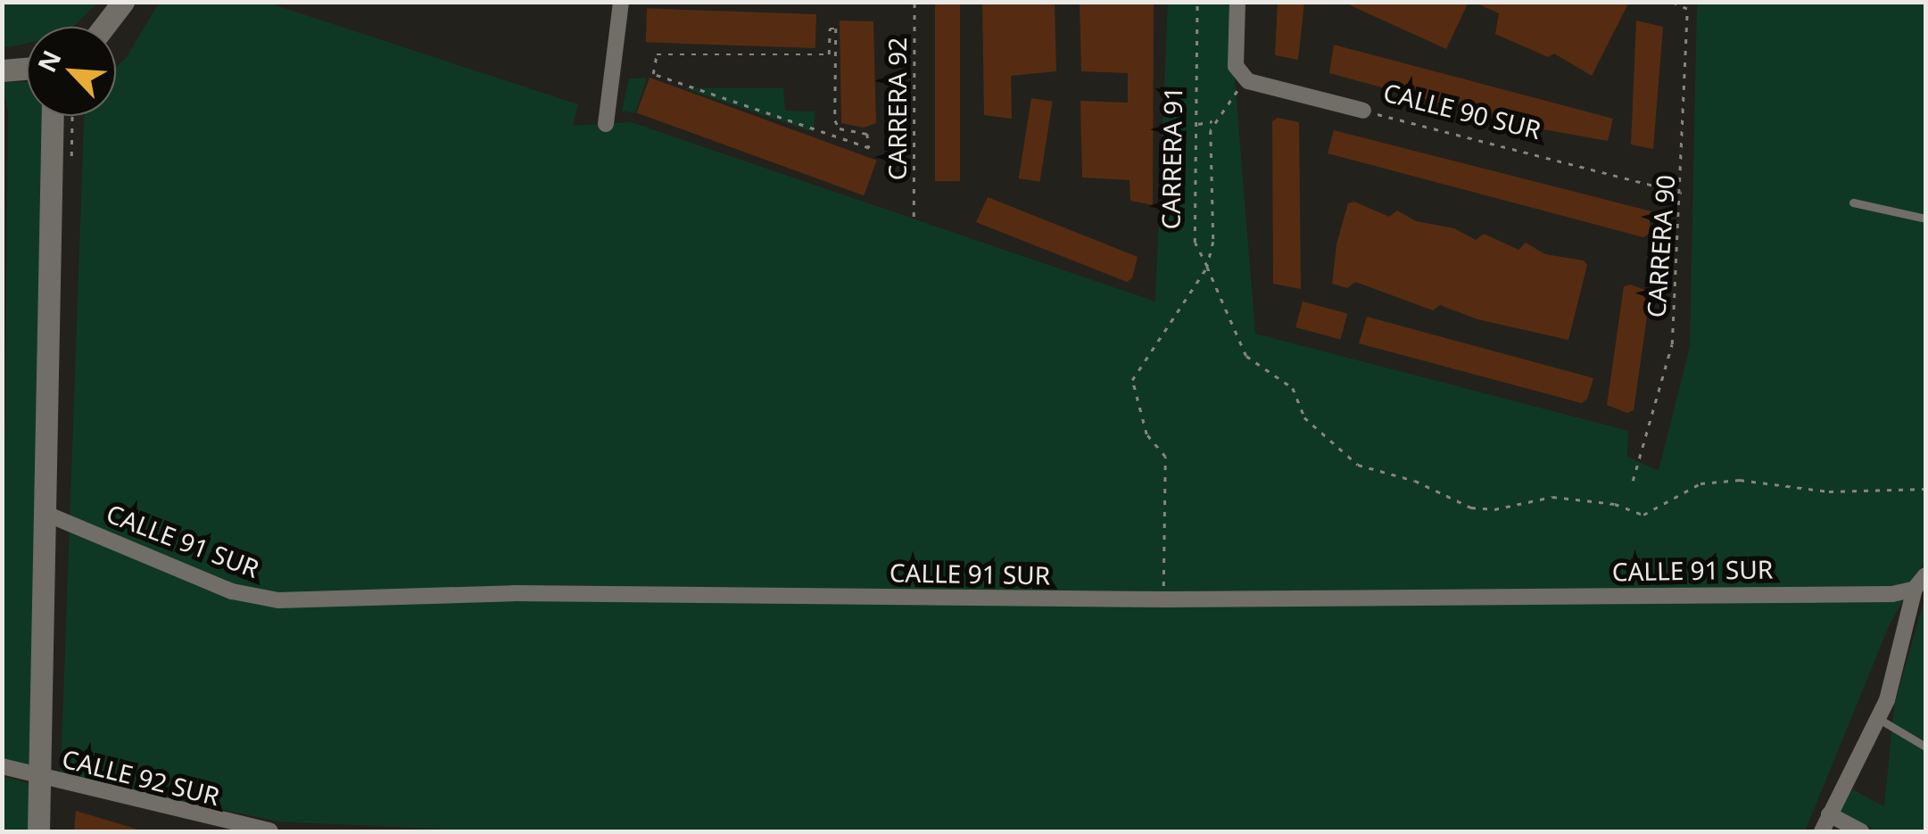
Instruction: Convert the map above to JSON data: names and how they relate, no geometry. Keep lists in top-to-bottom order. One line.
{"streets":{"street":["CALLE 90 SUR","CALLE 91 SUR","CALLE 92 SUR"],"path":["CARRERA 92","CARRERA 91","CARRERA 90"]},"crossings":[["CALLE 90 SUR","CARRERA 90"]],"north":"top left"}
